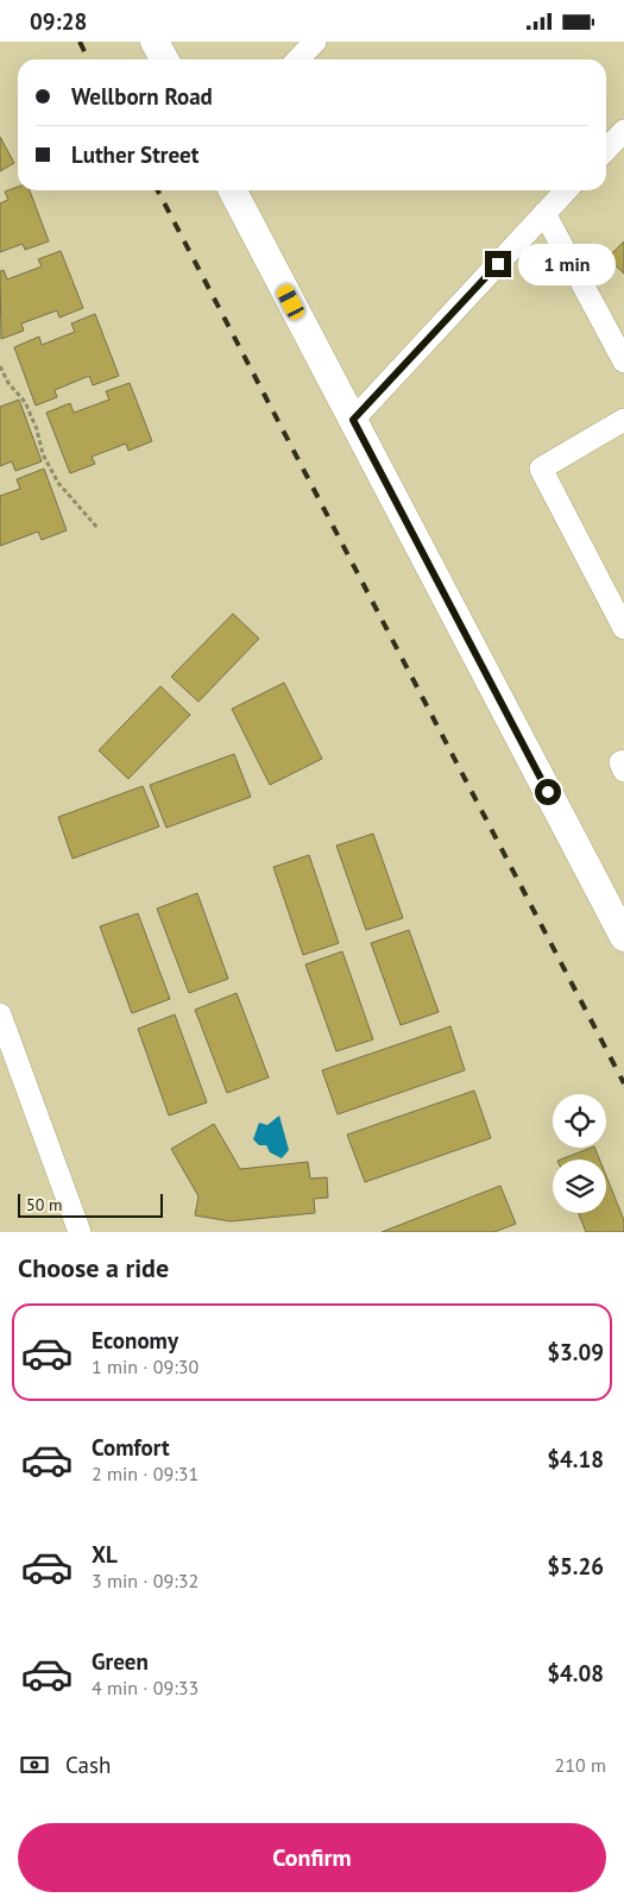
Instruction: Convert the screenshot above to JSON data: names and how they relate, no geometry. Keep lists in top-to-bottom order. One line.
{"scale_bar":"50 m","page":{"status":"09:28","banner":["Wellborn Road","Luther Street"],"bubble":"1 min","scale":"50 m","heading":"Choose a ride","list":[{"name":"Economy","note":"1 min · 09:30","value":"$3.09"},{"name":"Comfort","note":"2 min · 09:31","value":"$4.18"},{"name":"XL","note":"3 min · 09:32","value":"$5.26"},{"name":"Green","note":"4 min · 09:33","value":"$4.08"}],"pay":["Cash","210 m"],"buttons":"Confirm"}}
